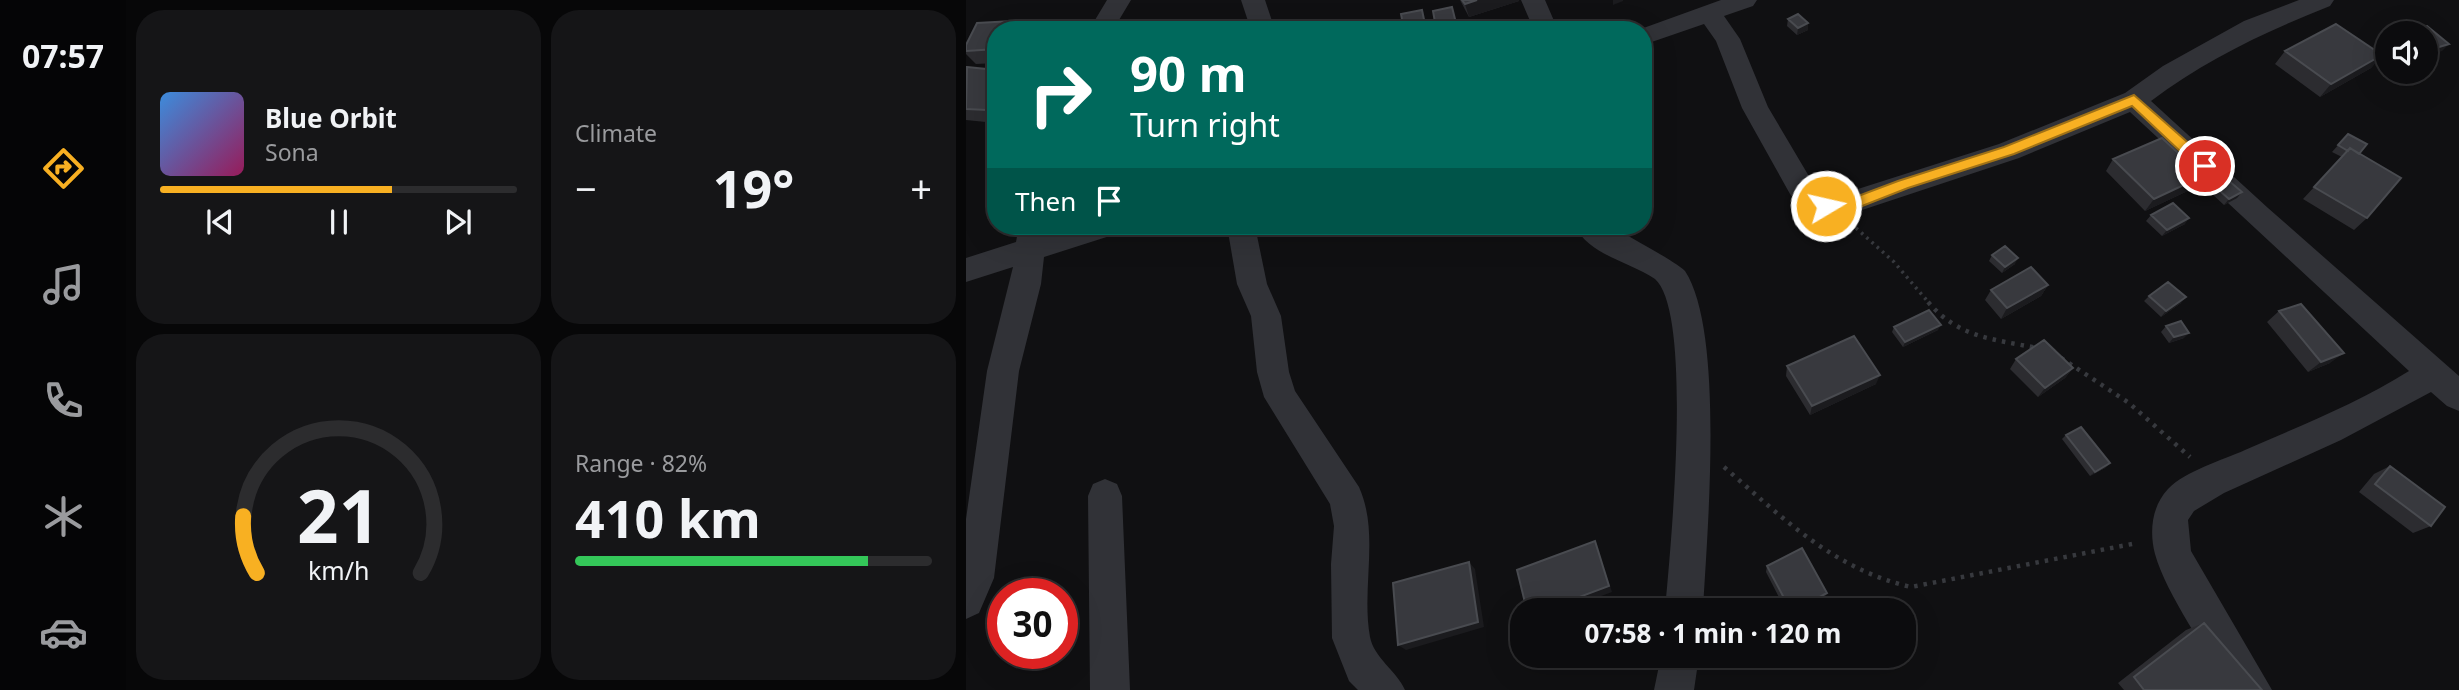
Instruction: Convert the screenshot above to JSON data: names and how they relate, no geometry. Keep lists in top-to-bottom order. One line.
{"page":{"tabs":"07:57","tile":["Climate",["Range · 82%","410 km"]],"turn":["90 m","Turn right"],"song":["Blue Orbit","Sona"],"heat":["−","19°","+"],"then":"Then","limit":"30","trip":"07:58 · 1 min · 120 m","gauge":["21","km/h"]}}
